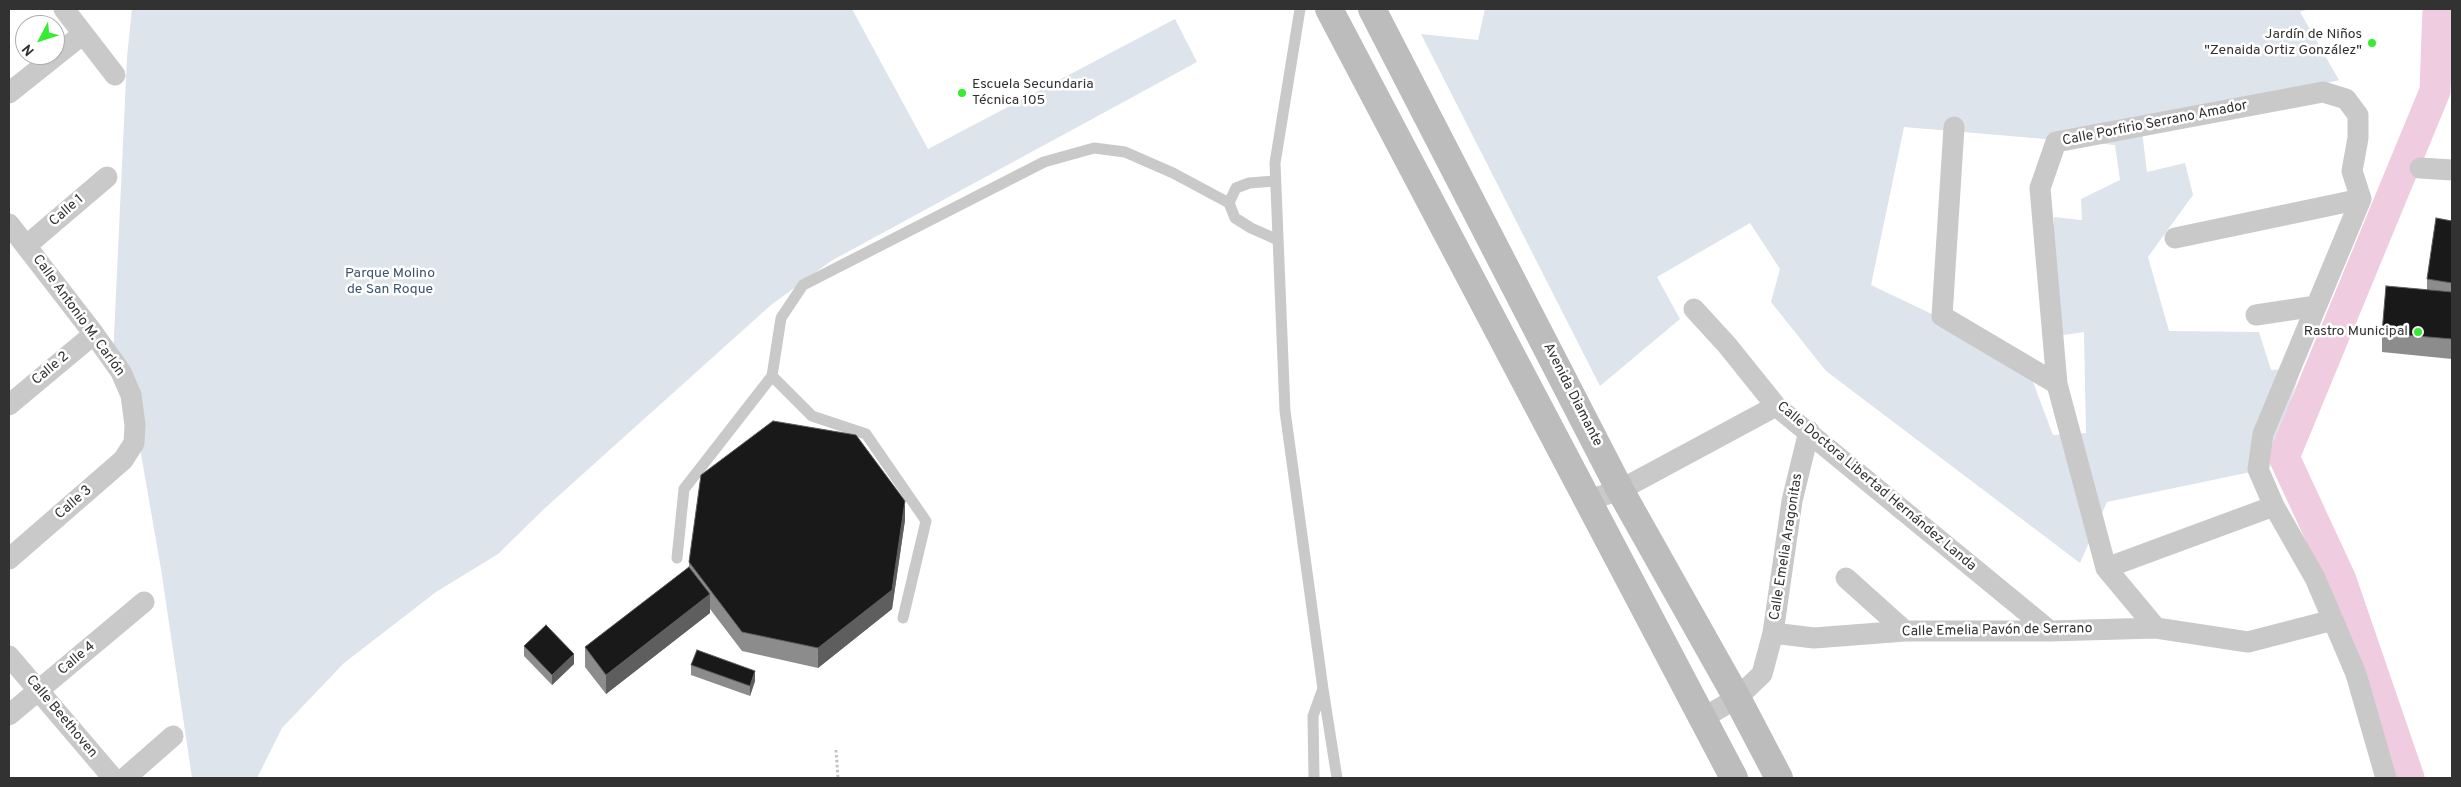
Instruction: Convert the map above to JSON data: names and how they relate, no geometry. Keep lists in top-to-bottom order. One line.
{"streets":{"main road":["Avenida Diamante"],"street":["Calle Porfirio Serrano Amador","Calle 1","Calle Antonio M. Carlón","Calle 2","Calle Doctora Libertad Hernández Landa","Calle 3","Calle Emelia Aragonitas","Calle Emelia Pavón de Serrano","Calle 4","Calle Beethoven"]},"crossings":[["Calle Porfirio Serrano Amador","Calle Emelia Pavón de Serrano"],["Calle 1","Calle Antonio M. Carlón"],["Calle Antonio M. Carlón","Calle 2"],["Calle Antonio M. Carlón","Calle 3"],["Calle Doctora Libertad Hernández Landa","Calle Emelia Aragonitas"],["Calle Doctora Libertad Hernández Landa","Calle Emelia Pavón de Serrano"],["Calle Emelia Aragonitas","Calle Emelia Pavón de Serrano"],["Calle 4","Calle Beethoven"]],"parks":["Parque Molino de San Roque"],"places":["Jardín de Niños \"Zenaida Ortiz González\"","Escuela Secundaria Técnica 105","Rastro Municipal"],"north":"bottom left"}
